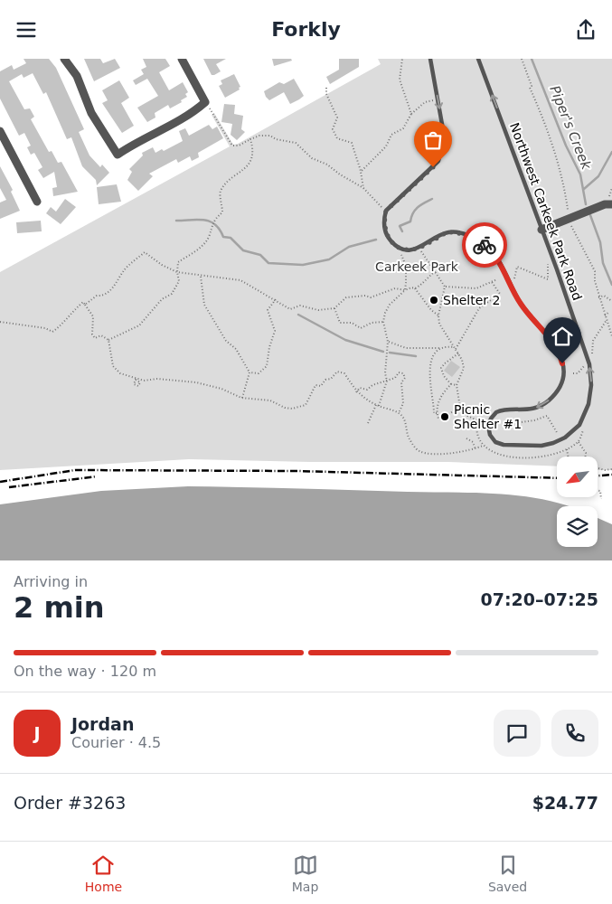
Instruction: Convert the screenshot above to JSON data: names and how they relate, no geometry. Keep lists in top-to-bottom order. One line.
{"streets":{"lane":["Northwest Carkeek Park Road"]},"water":["Piper's Creek"],"parks":["Carkeek Park"],"places":["Shelter 2","Picnic Shelter #1"],"north":"bottom left","page":{"header":"Forkly","heading":["2 min","Arriving in","07:20–07:25"],"panel":["Jordan","Courier · 4.5","Order #3263","$24.77"],"bar":"On the way · 120 m","round":"J","tabs":["Home","Map","Saved"]}}
